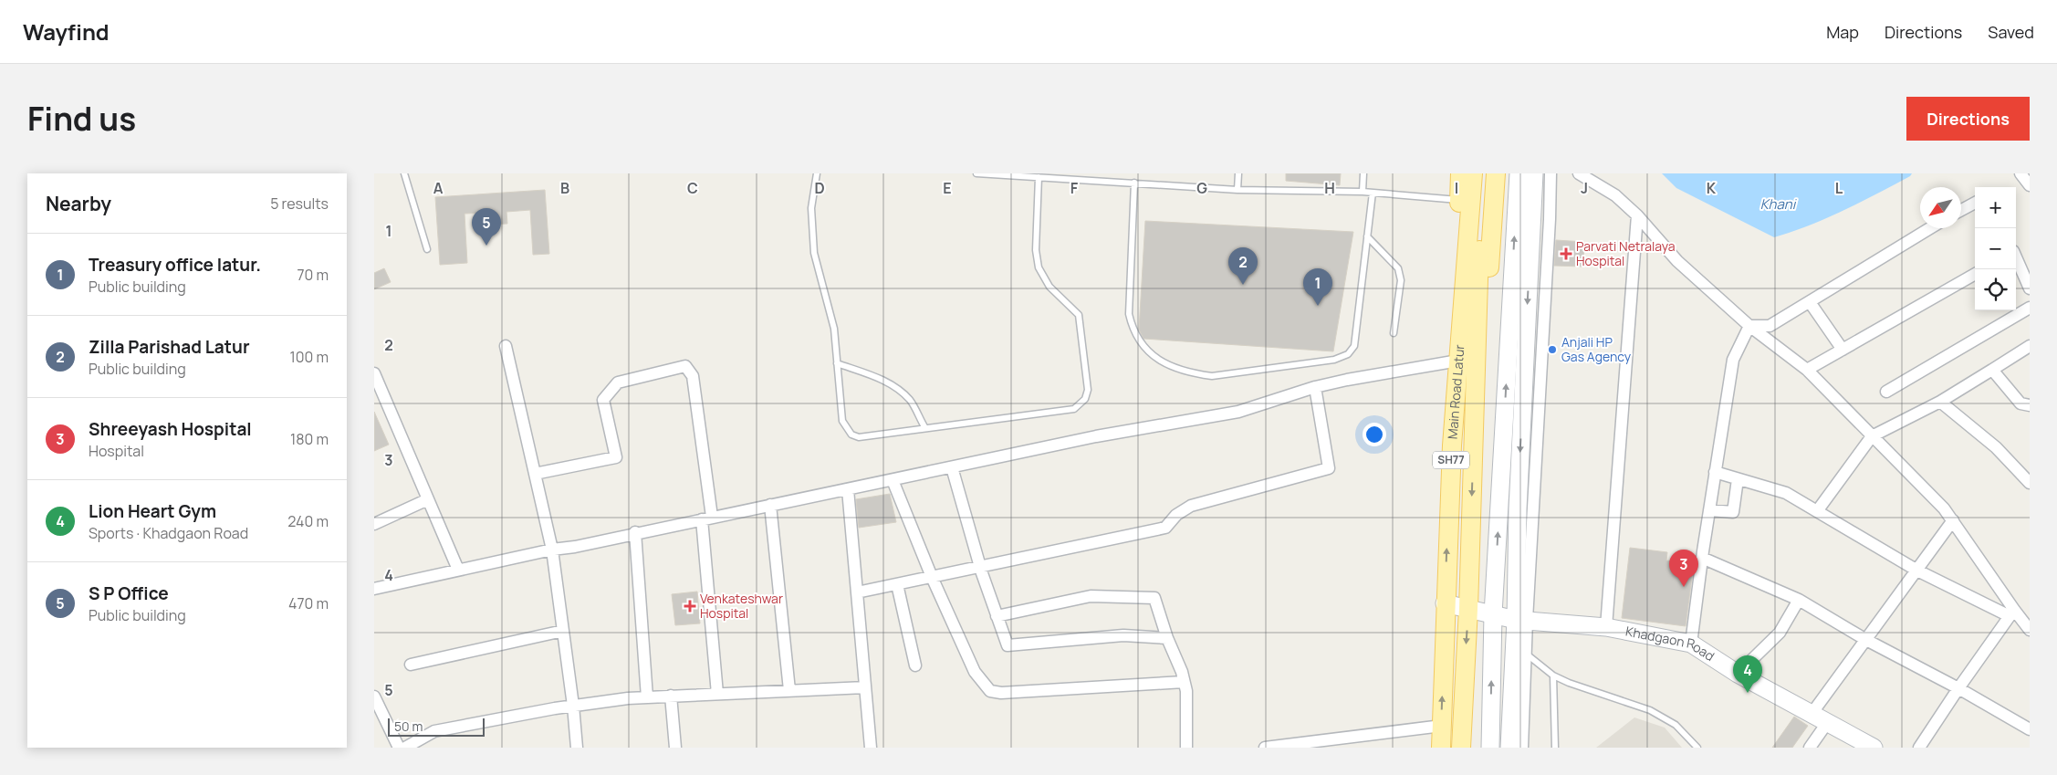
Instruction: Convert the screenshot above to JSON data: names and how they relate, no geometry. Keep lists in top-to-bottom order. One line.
{"streets":{"main road":["Main Road Latur","SH77"],"street":["Khadgaon Road"]},"crossings":[["Main Road Latur","SH77"],["Main Road Latur","Khadgaon Road"]],"water":["Khani"],"places":{"health":["Parvati Netralaya Hospital","Venkateshwar Hospital"],"other":["Anjali HP Gas Agency"]},"scale_bar":"50 m","north":"bottom left","page":{"header":"Wayfind","nav":["Map","Directions","Saved"],"title":"Find us","buttons":"Directions","heading":["Nearby","5 results"],"map_buttons":["+","−"],"pins":["5","2","1","3","4"],"list":[{"mark":"1","name":"Treasury office latur.","note":"Public building","value":"70 m"},{"mark":"2","name":"Zilla Parishad Latur","note":"Public building","value":"100 m"},{"mark":"3","name":"Shreeyash Hospital","note":"Hospital","value":"180 m"},{"mark":"4","name":"Lion Heart Gym","note":"Sports · Khadgaon Road","value":"240 m"},{"mark":"5","name":"S P Office","note":"Public building","value":"470 m"}],"scale":"50 m"},"grid":{"columns":["A","B","C","D","E","F","G","H","I","J","K","L"],"rows":["1","2","3","4","5"]}}
